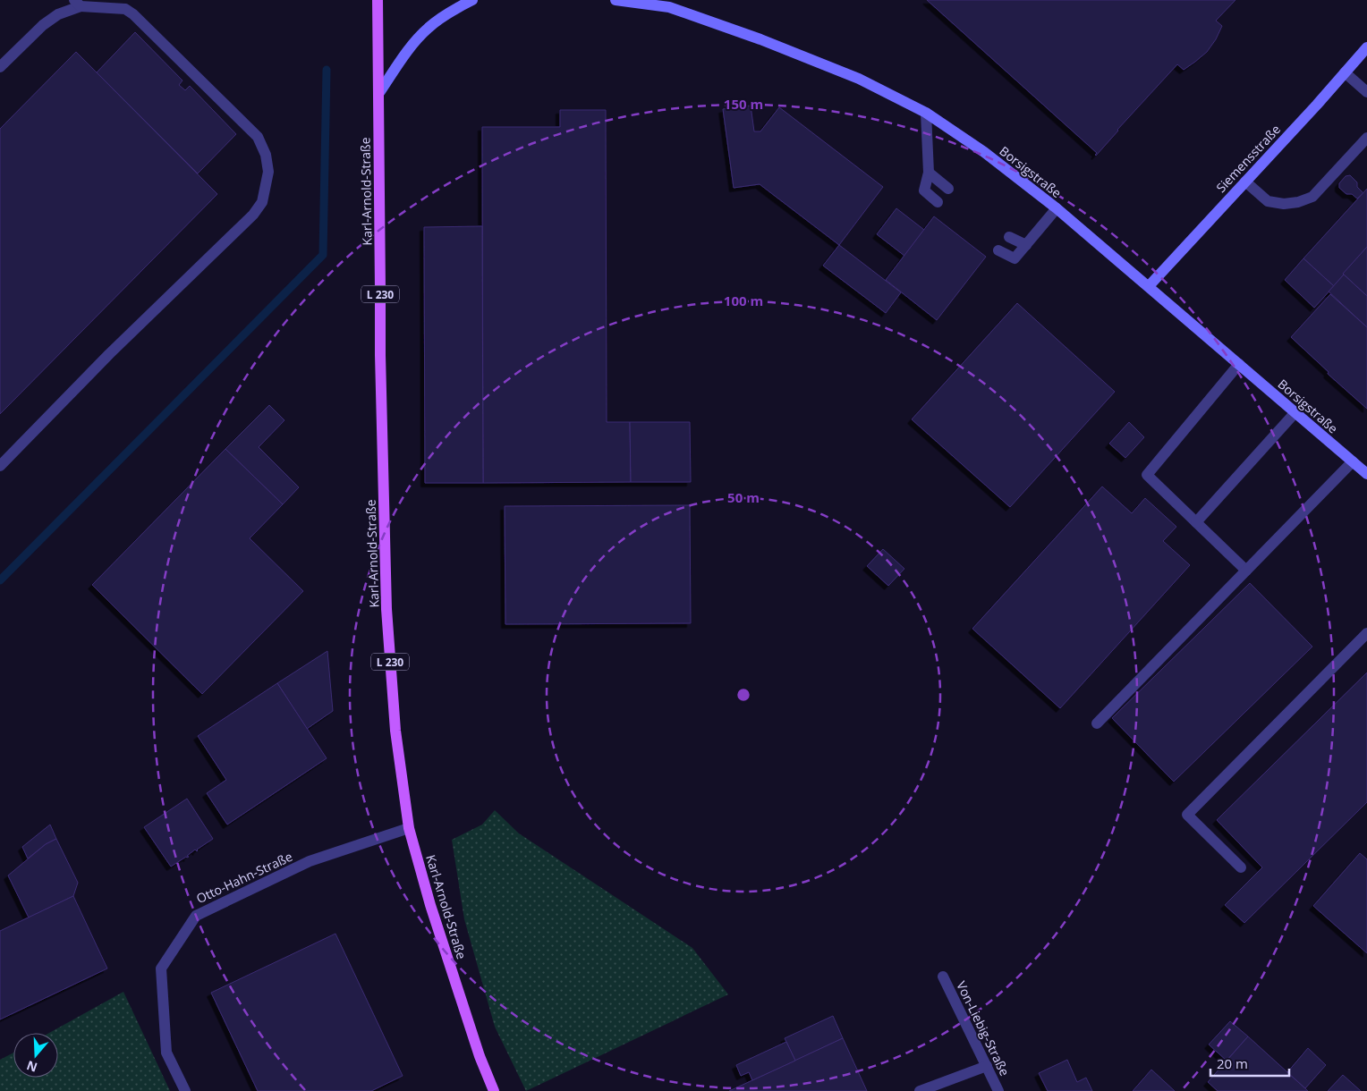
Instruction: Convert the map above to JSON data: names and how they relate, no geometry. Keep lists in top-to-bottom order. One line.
{"streets":{"main road":["Karl-Arnold-Straße","L 230"],"street":["Siemensstraße","Borsigstraße"],"lane":["Otto-Hahn-Straße","Von-Liebig-Straße"]},"crossings":[["Siemensstraße","Borsigstraße"],["Karl-Arnold-Straße","Otto-Hahn-Straße"]],"scale_bar":"20 m","north":"bottom","rings":["150 m","100 m","50 m"]}
